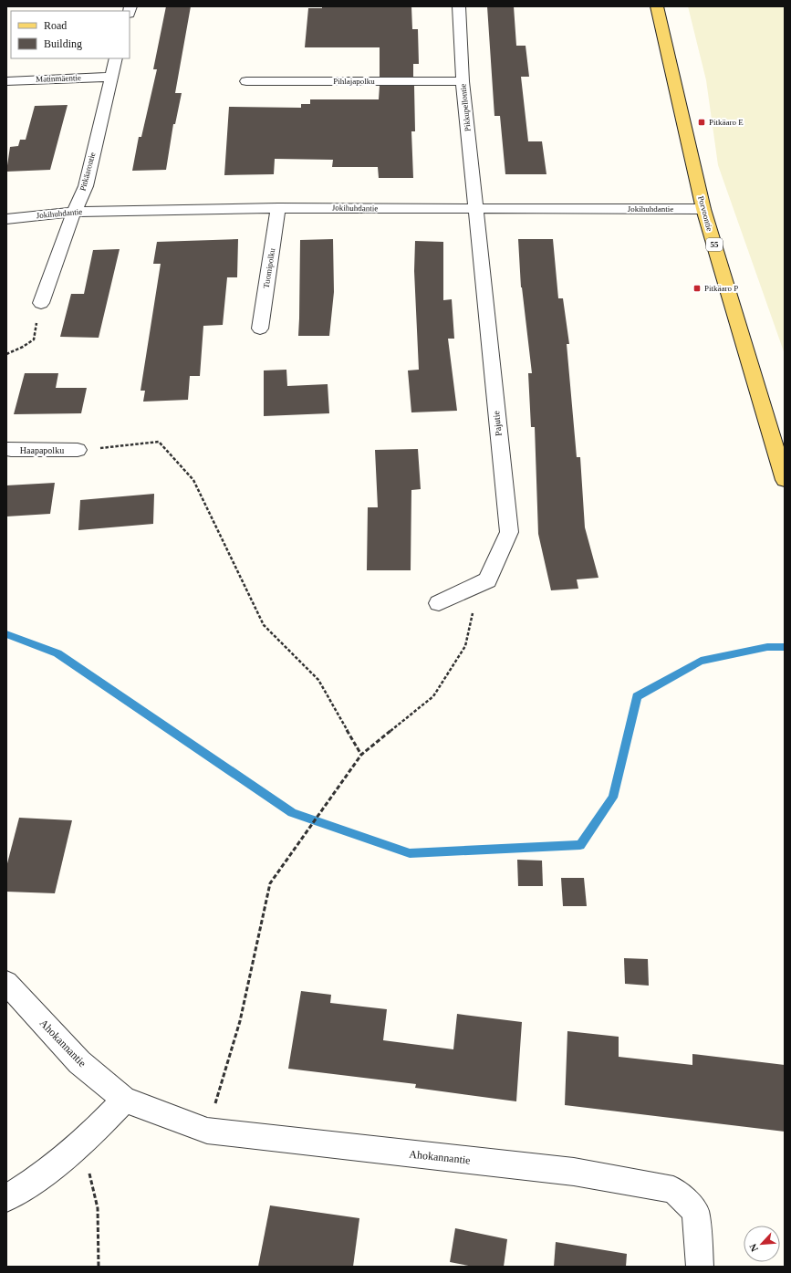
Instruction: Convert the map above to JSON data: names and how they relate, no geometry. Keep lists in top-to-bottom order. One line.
{"streets":{"main road":["Porvoontie","55"],"street":["Matinmäentie","Pihlajapolku","Pikkupellontie","Pitkäarontie","Jokihuhdantie","Tuomipolku","Pajutie","Haapapolku","Ahokannantie"]},"crossings":[["Matinmäentie","Pitkäarontie"],["Pihlajapolku","Pikkupellontie"],["Pikkupellontie","Jokihuhdantie"],["Pikkupellontie","Pajutie"],["Pitkäarontie","Jokihuhdantie"],["Jokihuhdantie","Porvoontie"],["Jokihuhdantie","Tuomipolku"],["Jokihuhdantie","Pajutie"]],"places":{"transit":["Pitkäaro E","Pitkäaro P"]},"legend":["Road","Building"],"north":"bottom left"}
